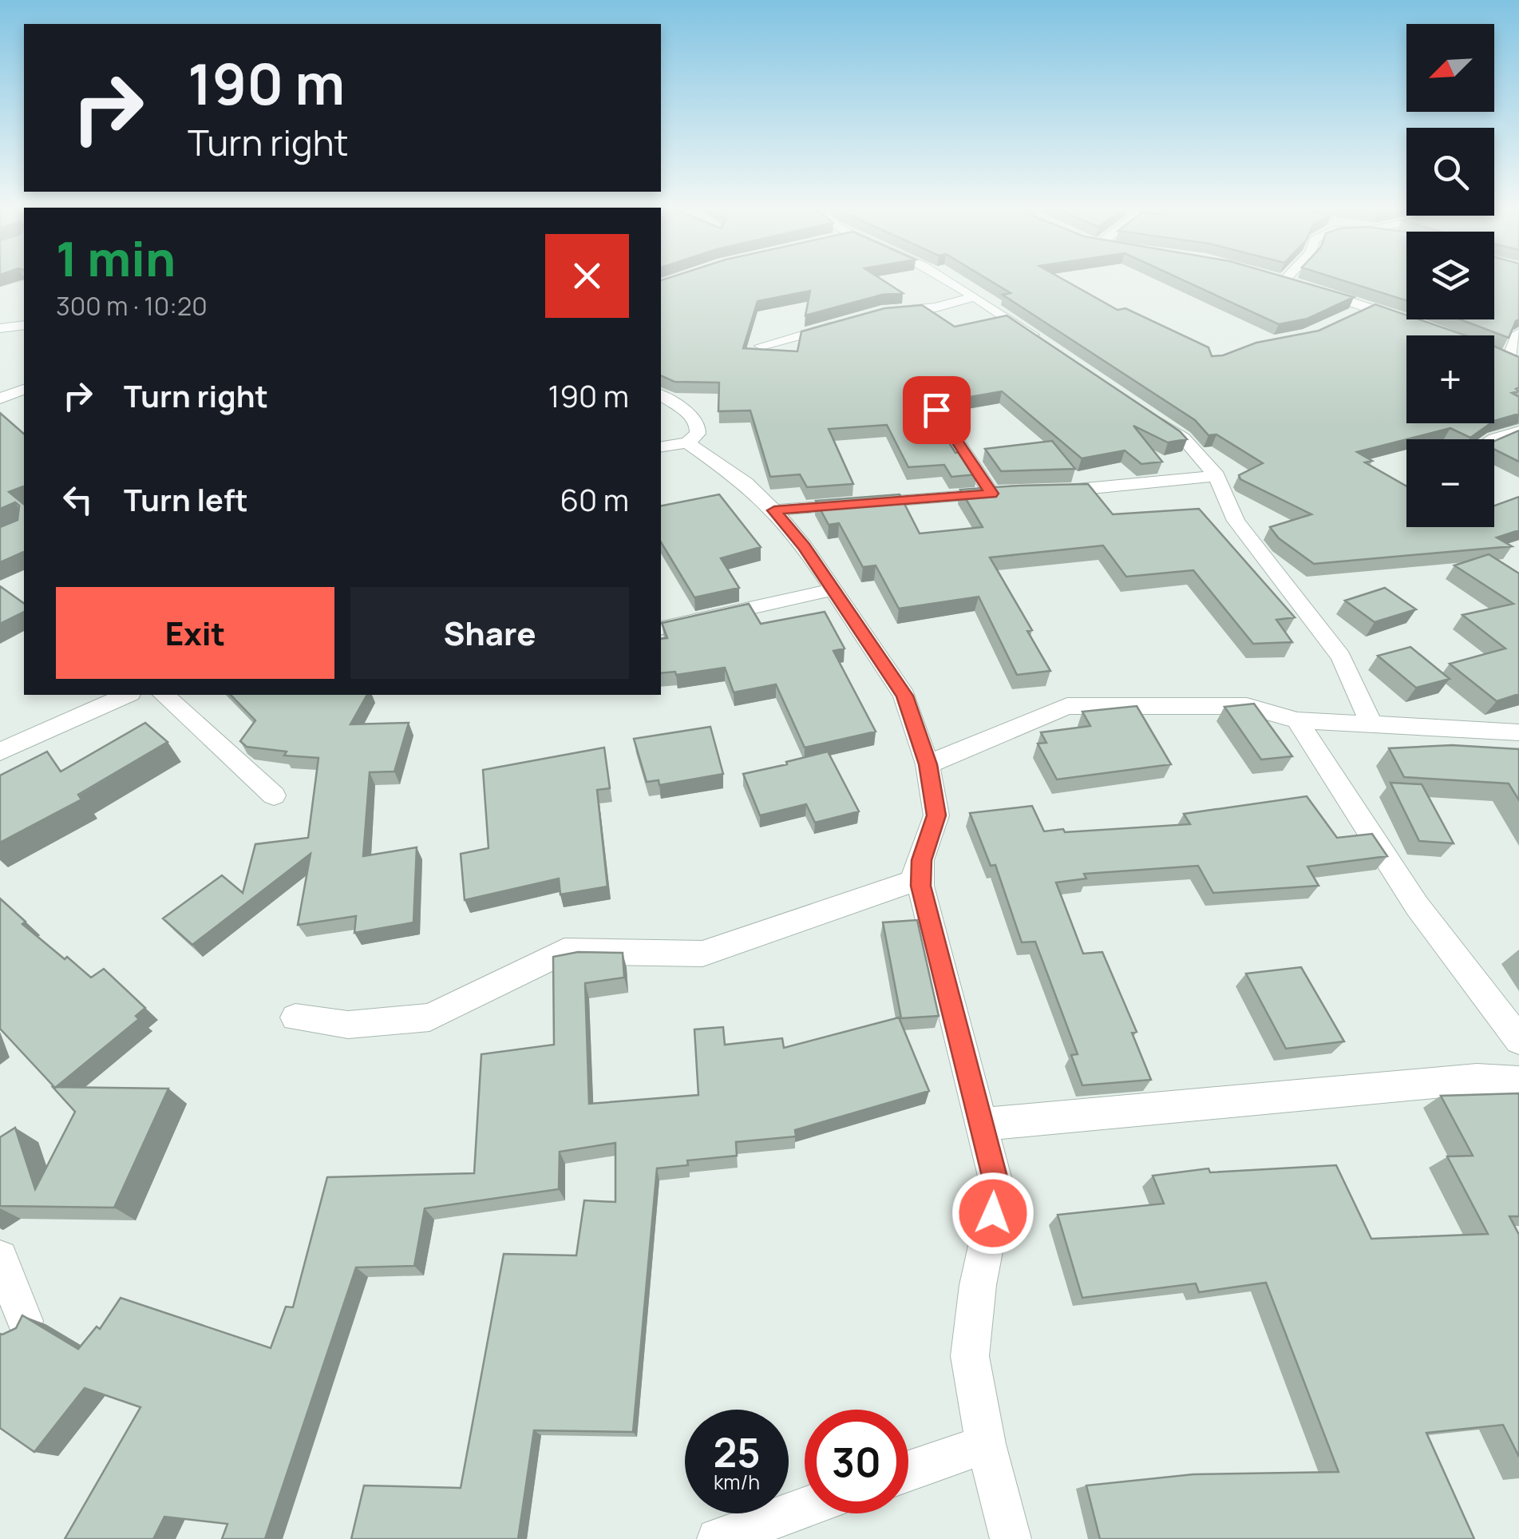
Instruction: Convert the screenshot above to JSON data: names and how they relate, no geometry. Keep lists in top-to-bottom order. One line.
{"north":"bottom left","page":{"map_buttons":["+","−"],"turn":["190 m","Turn right"],"heading":["1 min","300 m · 10:20"],"list":[{"name":"Turn right","value":"190 m"},{"name":"Turn left","value":"60 m"}],"buttons":["Exit","Share"],"speed":"25 km/h","limit":"30"}}
